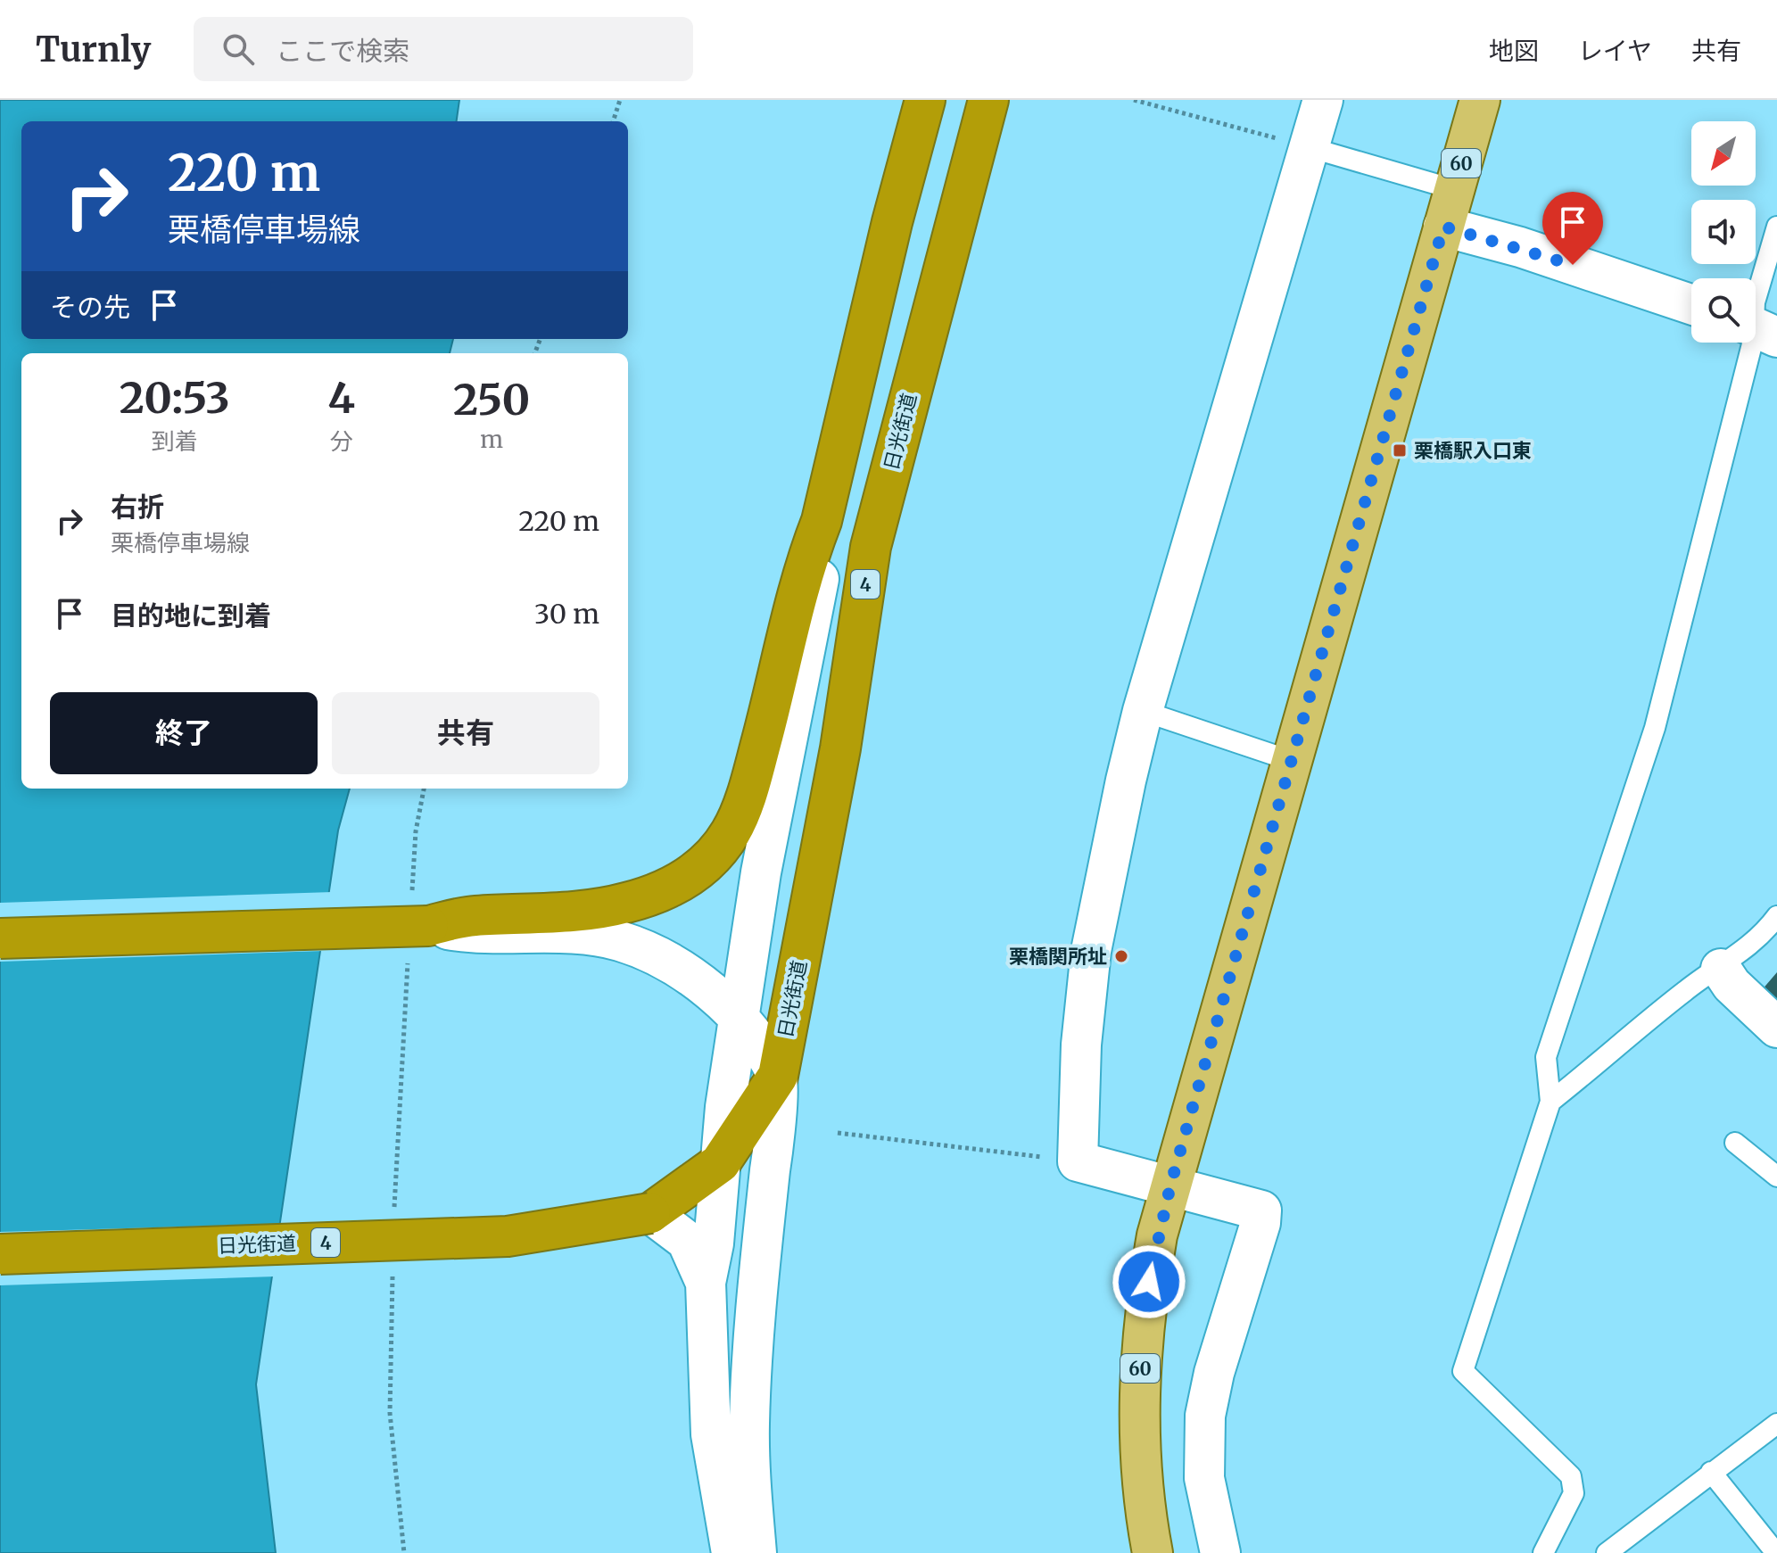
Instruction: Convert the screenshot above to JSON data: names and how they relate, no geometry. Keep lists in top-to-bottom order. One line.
{"streets":{"highway":["日光街道","4"],"main road":["60"]},"places":{"transit":["栗橋駅入口東"],"other":["栗橋関所址"]},"north":"bottom left","page":{"header":"Turnly","search":"ここで検索","nav":["地図","レイヤ","共有"],"turn":["220 m","栗橋停車場線"],"then":"その先","eta":["20:53","到着","4","分","250","m"],"list":[{"name":"右折","note":"栗橋停車場線","value":"220 m"},{"name":"目的地に到着","value":"30 m"}],"buttons":["終了","共有"]}}
